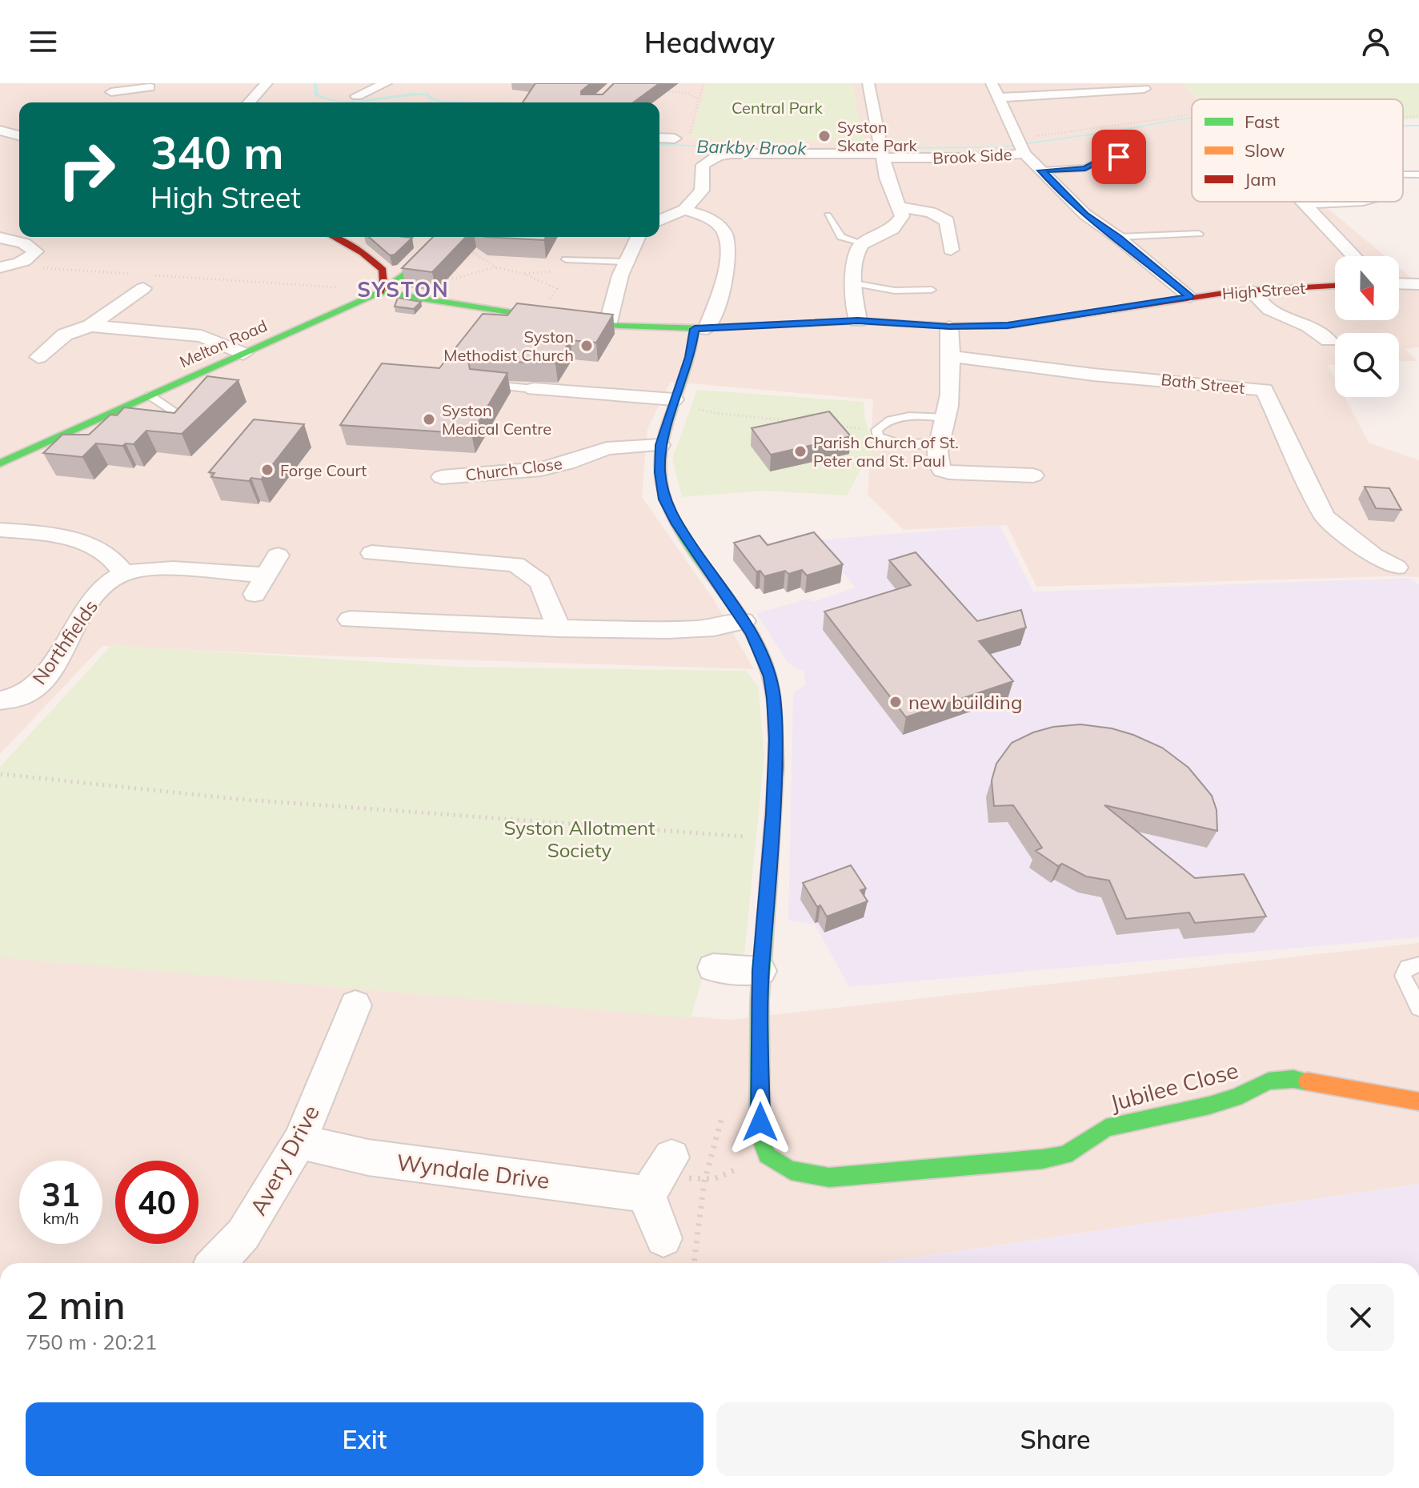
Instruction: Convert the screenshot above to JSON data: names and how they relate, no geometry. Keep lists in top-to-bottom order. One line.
{"streets":{"street":["Brook Side","High Street","Melton Road","Bath Street","Church Close","Northfields","Jubilee Close","Avery Drive","Wyndale Drive"]},"crossings":[["High Street","Melton Road"],["Avery Drive","Wyndale Drive"]],"districts":["SYSTON"],"water":["Barkby Brook"],"parks":["Central Park","Syston Allotment Society"],"places":["Syston Skate Park","Syston Methodist Church","Syston Medical Centre","Parish Church of St. Peter and St. Paul","Forge Court","new building"],"legend":["Fast","Slow","Jam"],"north":"bottom","page":{"header":"Headway","turn":["340 m","High Street"],"speed":"31 km/h","limit":"40","heading":["2 min","750 m · 20:21"],"buttons":["Exit","Share"]}}
